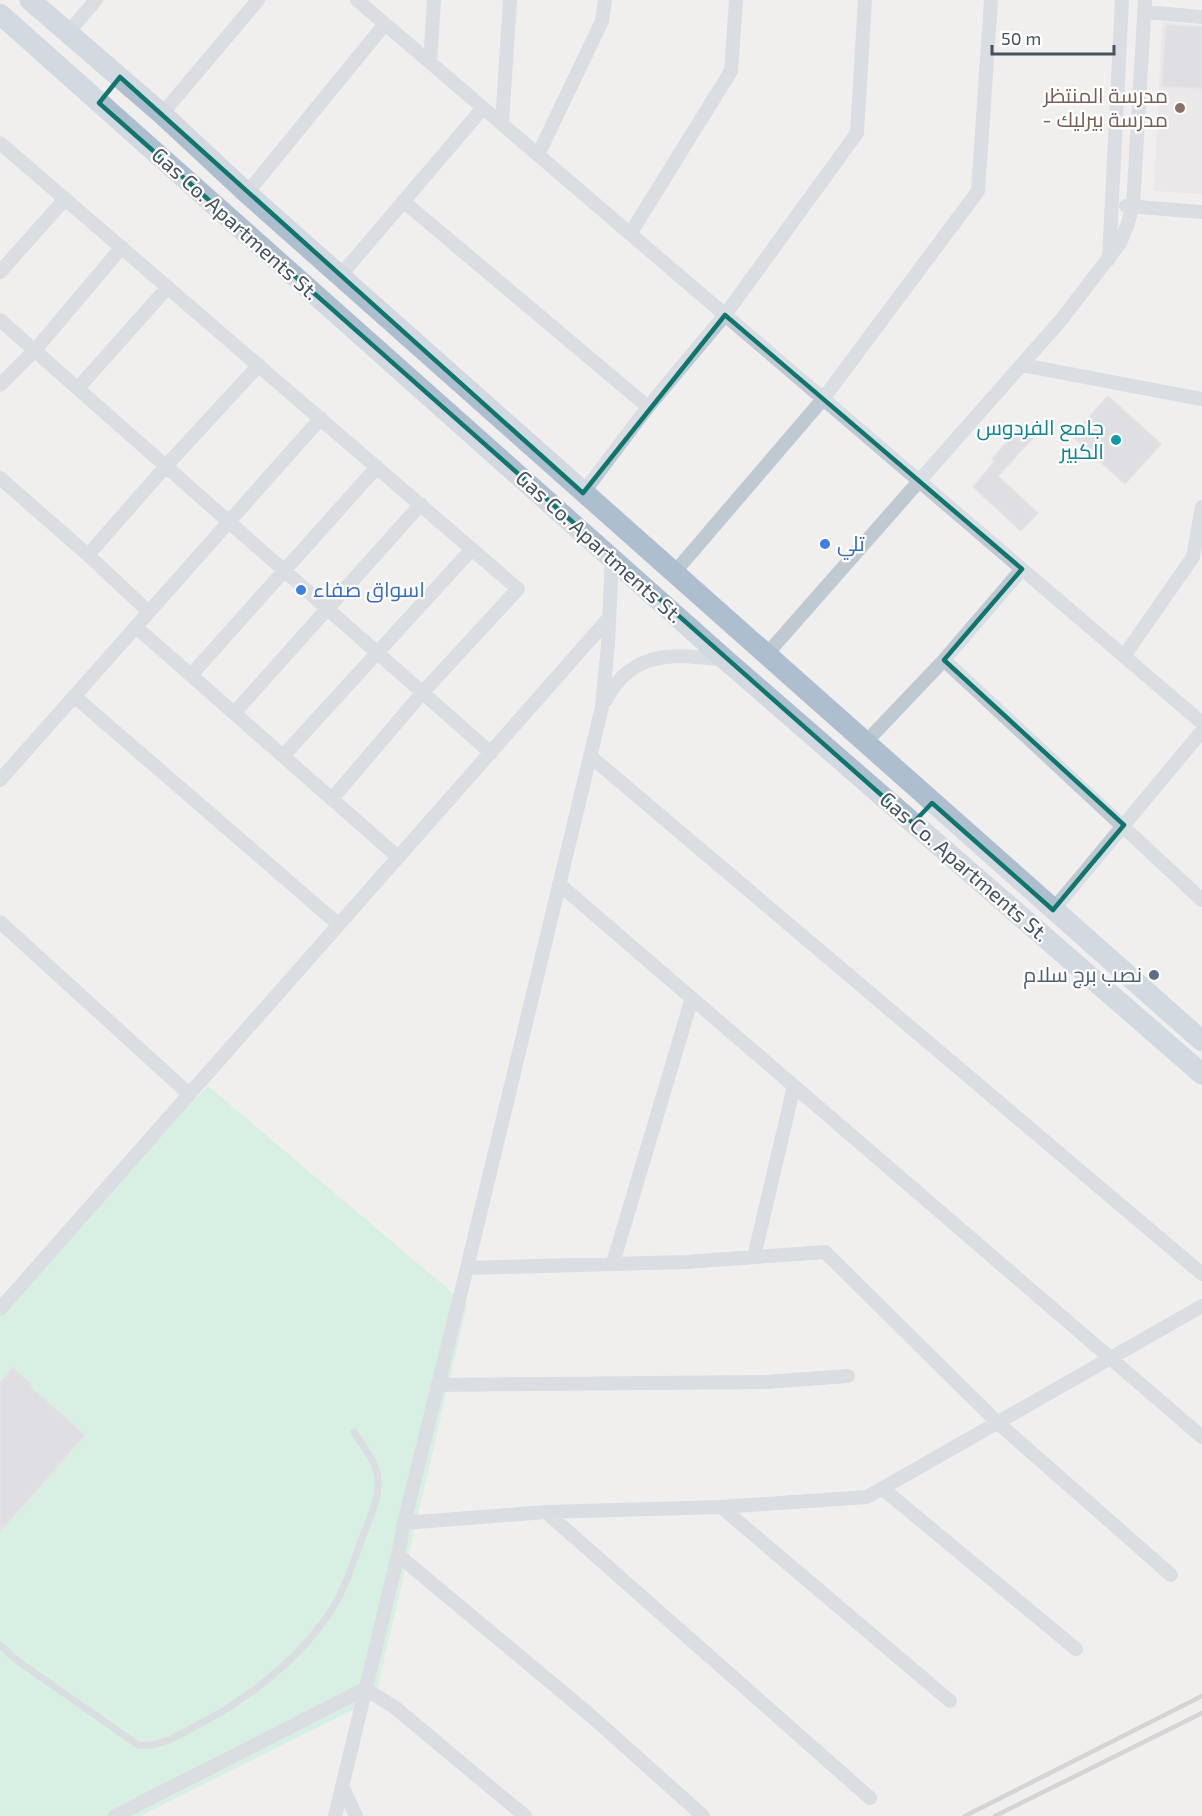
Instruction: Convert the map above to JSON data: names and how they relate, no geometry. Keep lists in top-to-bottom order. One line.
{"streets":{"main road":["Gas Co. Apartments St."]},"places":["مدرسة المنتظر - مدرسة بيرليك","جامع الفردوس الكبير","تلي","اسواق صفاء","نصب برج سلام"],"scale_bar":"50 m"}
